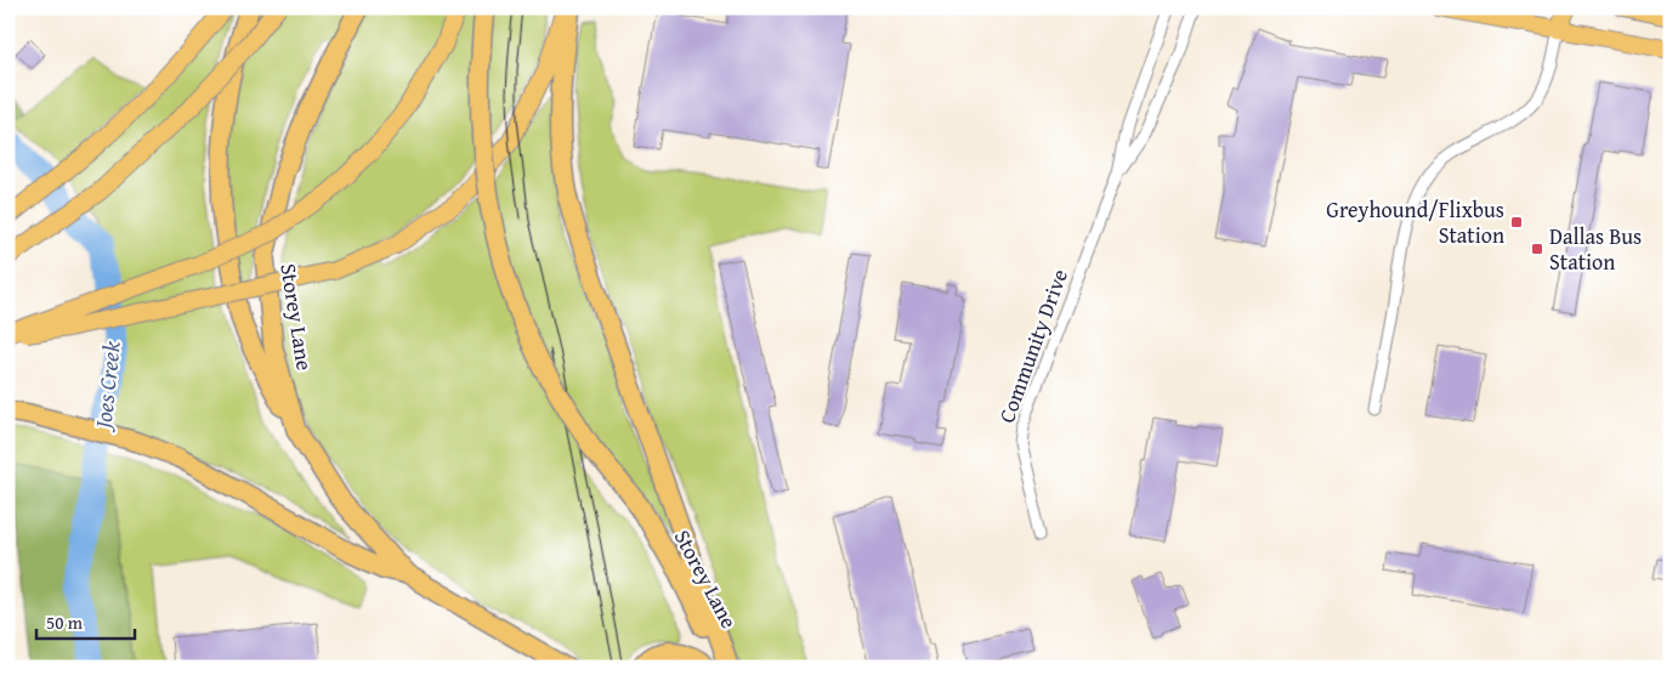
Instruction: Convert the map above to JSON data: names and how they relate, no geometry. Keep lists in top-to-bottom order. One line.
{"streets":{"highway":["Storey Lane"],"street":["Community Drive"]},"water":["Joes Creek"],"places":{"transit":["Greyhound/Flixbus Station","Dallas Bus Station"]},"scale_bar":"50 m"}
